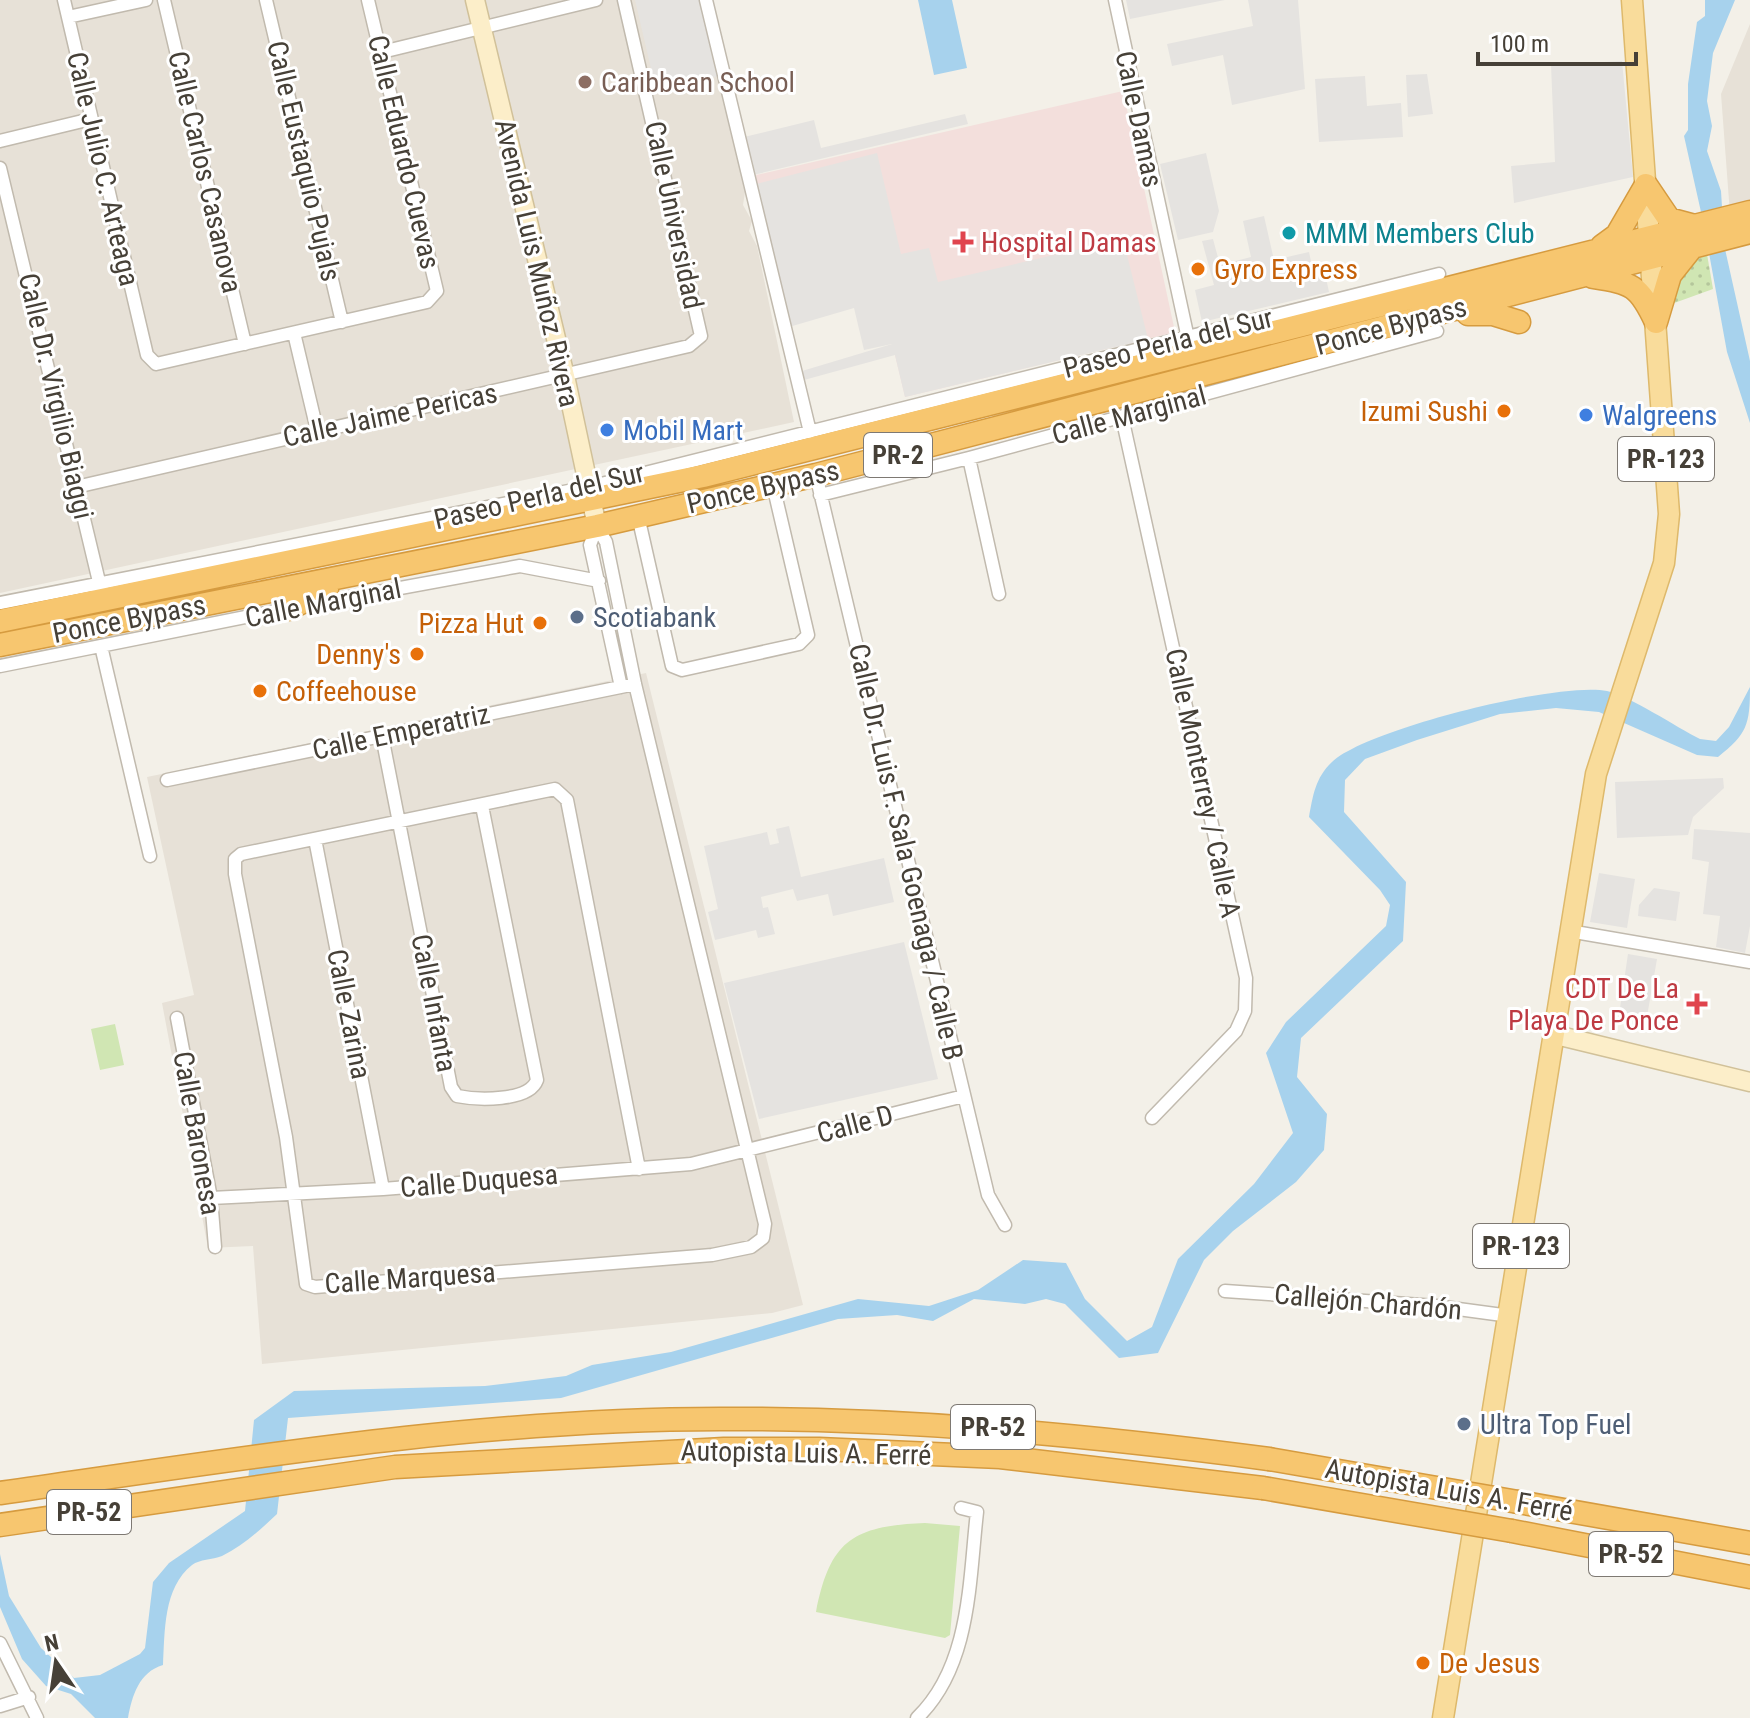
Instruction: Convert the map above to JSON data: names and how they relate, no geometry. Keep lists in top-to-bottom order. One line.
{"streets":{"highway":["Ponce Bypass","PR-2","PR-52","Autopista Luis A. Ferré"],"main road":["PR-123"],"street":["Calle Damas","Calle Eduardo Cuevas","Calle Eustaquio Pujals","Calle Julio C. Arteaga","Calle Carlos Casanova","Calle Universidad","Avenida Luis Muñoz Rivera","Paseo Perla del Sur","Calle Dr. Virgilio Biaggi","Calle Jaime Pericas","Calle Marginal","Calle Emperatriz","Calle Monterrey / Calle A","Calle Dr. Luis F. Sala Goenaga / Calle B","Calle Infanta","Calle Zarina","Calle D","Calle Baronesa","Calle Duquesa","Calle Marquesa","Callejón Chardón"]},"crossings":[["Calle Damas","Ponce Bypass"],["Calle Damas","Paseo Perla del Sur"],["Calle Eduardo Cuevas","Calle Eustaquio Pujals"],["Calle Julio C. Arteaga","Calle Carlos Casanova"],["Calle Universidad","Calle Jaime Pericas"],["Avenida Luis Muñoz Rivera","Ponce Bypass"],["Avenida Luis Muñoz Rivera","Paseo Perla del Sur"],["Avenida Luis Muñoz Rivera","Calle Jaime Pericas"],["Avenida Luis Muñoz Rivera","Calle Marquesa"],["Ponce Bypass","Paseo Perla del Sur"],["Ponce Bypass","Calle Dr. Virgilio Biaggi"],["Ponce Bypass","Calle Marginal"],["Ponce Bypass","PR-123"],["Ponce Bypass","Calle Dr. Luis F. Sala Goenaga / Calle B"],["Ponce Bypass","Calle Marquesa"],["Calle Dr. Virgilio Biaggi","Calle Jaime Pericas"],["Calle Dr. Virgilio Biaggi","Calle Marginal"],["Calle Marginal","Calle Monterrey / Calle A"],["Calle Marginal","Calle Dr. Luis F. Sala Goenaga / Calle B"],["PR-123","Callejón Chardón"],["Calle Emperatriz","Calle Infanta"],["Calle Emperatriz","Calle Marquesa"],["Calle Dr. Luis F. Sala Goenaga / Calle B","Calle D"],["Calle Infanta","Calle Marquesa"],["Calle Zarina","Calle Duquesa"],["Calle Zarina","Calle Marquesa"],["Calle D","Calle Duquesa"],["Calle D","Calle Marquesa"],["Calle Baronesa","Calle Duquesa"],["Calle Duquesa","Calle Marquesa"]],"places":{"other":["Caribbean School","MMM Members Club","Gyro Express","Izumi Sushi","Walgreens","Mobil Mart","Scotiabank","Pizza Hut","Denny's","Coffeehouse","Ultra Top Fuel","De Jesus"],"health":["Hospital Damas","CDT De La Playa De Ponce"]},"scale_bar":"100 m","north":"top"}
